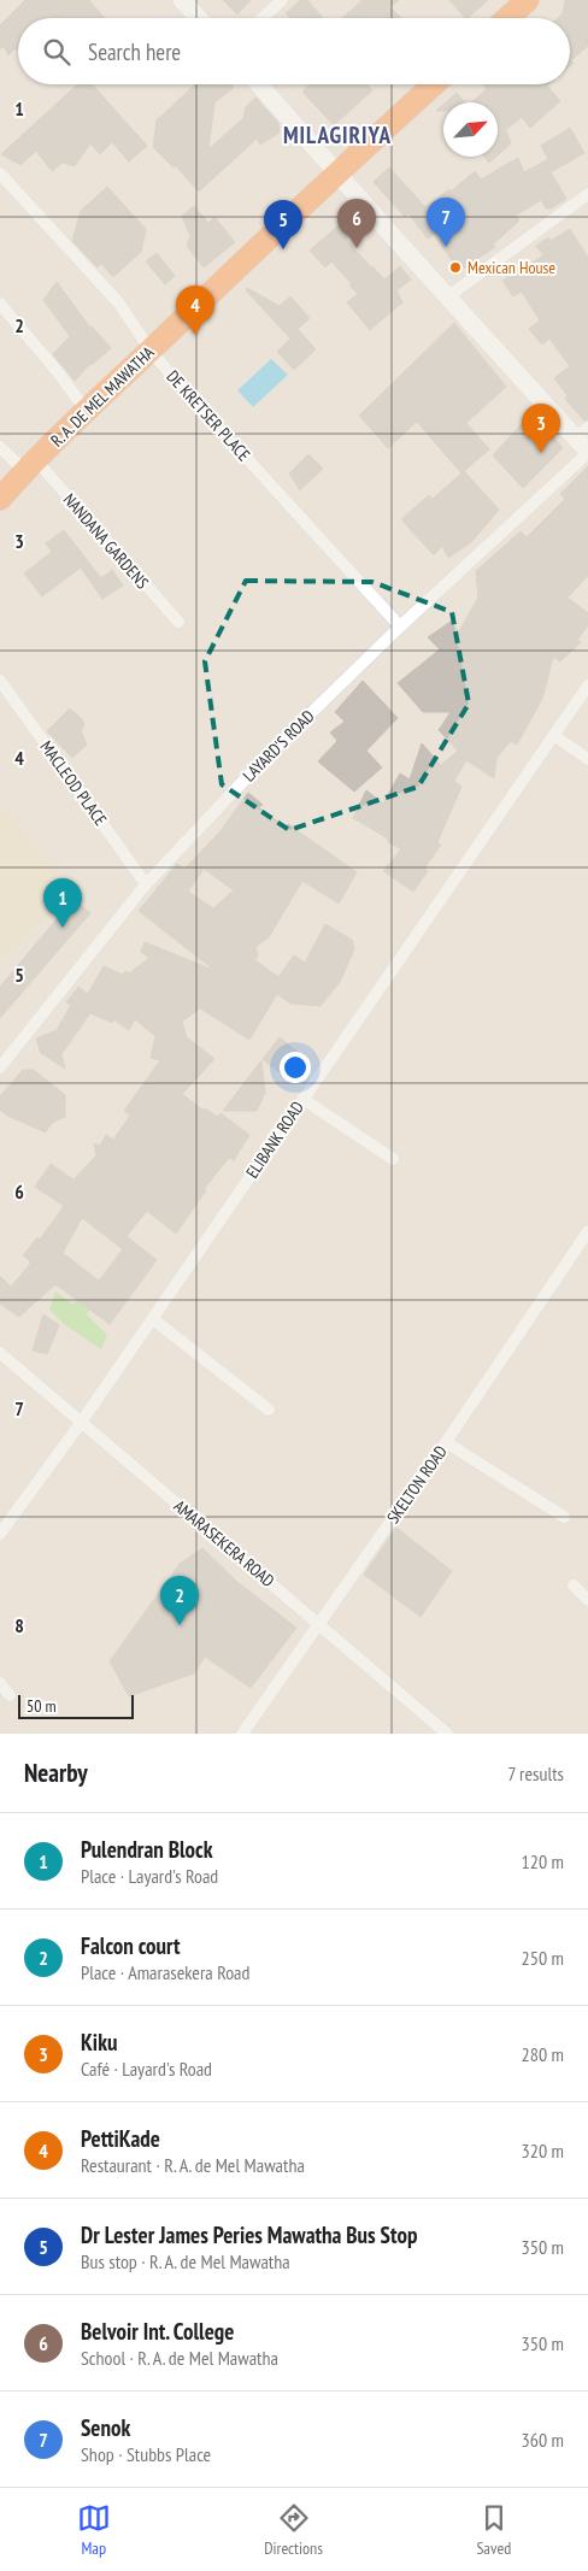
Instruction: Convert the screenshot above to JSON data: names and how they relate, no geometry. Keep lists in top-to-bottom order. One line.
{"streets":{"highway":["R. A. DE MEL MAWATHA"],"street":["DE KRETSER PLACE","NANDANA GARDENS","LAYARD'S ROAD","MACLEOD PLACE","ELIBANK ROAD","SKELTON ROAD","AMARASEKERA ROAD"]},"crossings":[["R. A. DE MEL MAWATHA","DE KRETSER PLACE"],["R. A. DE MEL MAWATHA","NANDANA GARDENS"],["DE KRETSER PLACE","LAYARD'S ROAD"],["LAYARD'S ROAD","MACLEOD PLACE"],["ELIBANK ROAD","AMARASEKERA ROAD"],["SKELTON ROAD","AMARASEKERA ROAD"]],"districts":["MILAGIRIYA"],"places":["Mexican House"],"scale_bar":"50 m","north":"top right","page":{"search":"Search here","pins":["7","6","5","4","3","1","2"],"scale":"50 m","heading":["Nearby","7 results"],"list":[{"mark":"1","name":"Pulendran Block","note":"Place · Layard's Road","value":"120 m"},{"mark":"2","name":"Falcon court","note":"Place · Amarasekera Road","value":"250 m"},{"mark":"3","name":"Kiku","note":"Café · Layard's Road","value":"280 m"},{"mark":"4","name":"PettiKade","note":"Restaurant · R. A. de Mel Mawatha","value":"320 m"},{"mark":"5","name":"Dr Lester James Peries Mawatha Bus Stop","note":"Bus stop · R. A. de Mel Mawatha","value":"350 m"},{"mark":"6","name":"Belvoir Int. College","note":"School · R. A. de Mel Mawatha","value":"350 m"},{"mark":"7","name":"Senok","note":"Shop · Stubbs Place","value":"360 m"}],"nav":["Map","Directions","Saved"]},"grid":{"rows":["1","2","3","4","5","6","7","8"]}}
